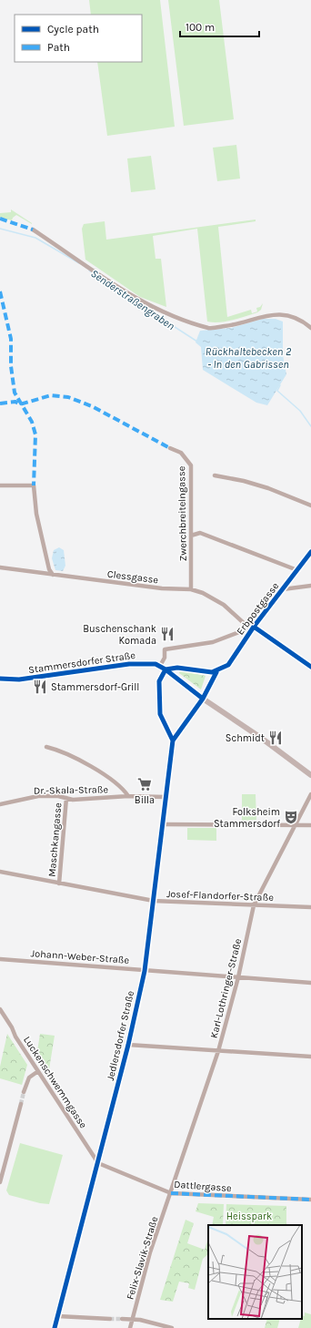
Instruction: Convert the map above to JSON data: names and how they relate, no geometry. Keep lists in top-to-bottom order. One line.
{"streets":{"main road":["Stammersdorfer Straße"],"street":["Zwerchbreitelngasse","Clessgasse","Erbpostgasse","Dr.-Skala-Straße","Maschkangasse","Josef-Flandorfer-Straße","Johann-Weber-Straße","Karl-Lothringer-Straße","Jedlersdorfer Straße","Luckenschwemmgasse","Dattlergasse","Felix-Slavik-Straße"]},"crossings":[["Zwerchbreitelngasse","Clessgasse"],["Clessgasse","Erbpostgasse"],["Dr.-Skala-Straße","Maschkangasse"],["Dr.-Skala-Straße","Jedlersdorfer Straße"],["Maschkangasse","Josef-Flandorfer-Straße"],["Josef-Flandorfer-Straße","Karl-Lothringer-Straße"],["Josef-Flandorfer-Straße","Jedlersdorfer Straße"],["Johann-Weber-Straße","Karl-Lothringer-Straße"],["Johann-Weber-Straße","Jedlersdorfer Straße"],["Karl-Lothringer-Straße","Dattlergasse"],["Karl-Lothringer-Straße","Felix-Slavik-Straße"],["Jedlersdorfer Straße","Luckenschwemmgasse"],["Jedlersdorfer Straße","Dattlergasse"],["Luckenschwemmgasse","Dattlergasse"],["Dattlergasse","Felix-Slavik-Straße"]],"water":["Senderstraßengraben","Rückhaltebecken 2 - In den Gabrissen"],"parks":["Heisspark"],"places":{"restaurant":["Buschenschank Komada","Stammersdorf-Grill","Schmidt"],"supermarket":["Billa"],"theatre":["Folksheim Stammersdorf"]},"legend":["Cycle path","Path"],"scale_bar":"100 m"}
